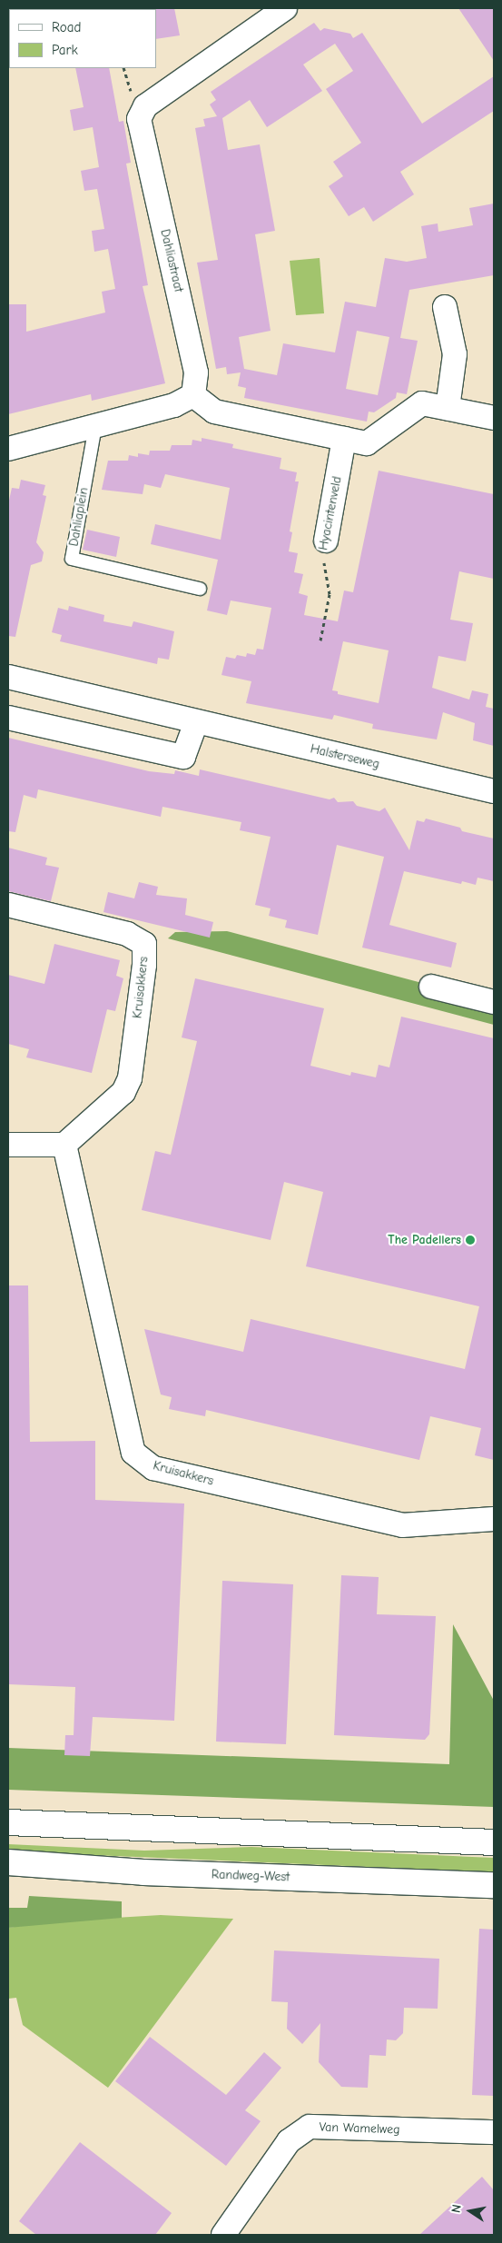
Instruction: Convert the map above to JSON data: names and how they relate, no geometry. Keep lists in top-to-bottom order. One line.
{"streets":{"main road":["Randweg-West"],"street":["Dahliastraat","Hyacintenveld","Halsterseweg","Kruisakkers","Van Wamelweg"],"lane":["Dahliaplein"]},"places":["The Padellers"],"legend":["Road","Park"],"north":"left"}
